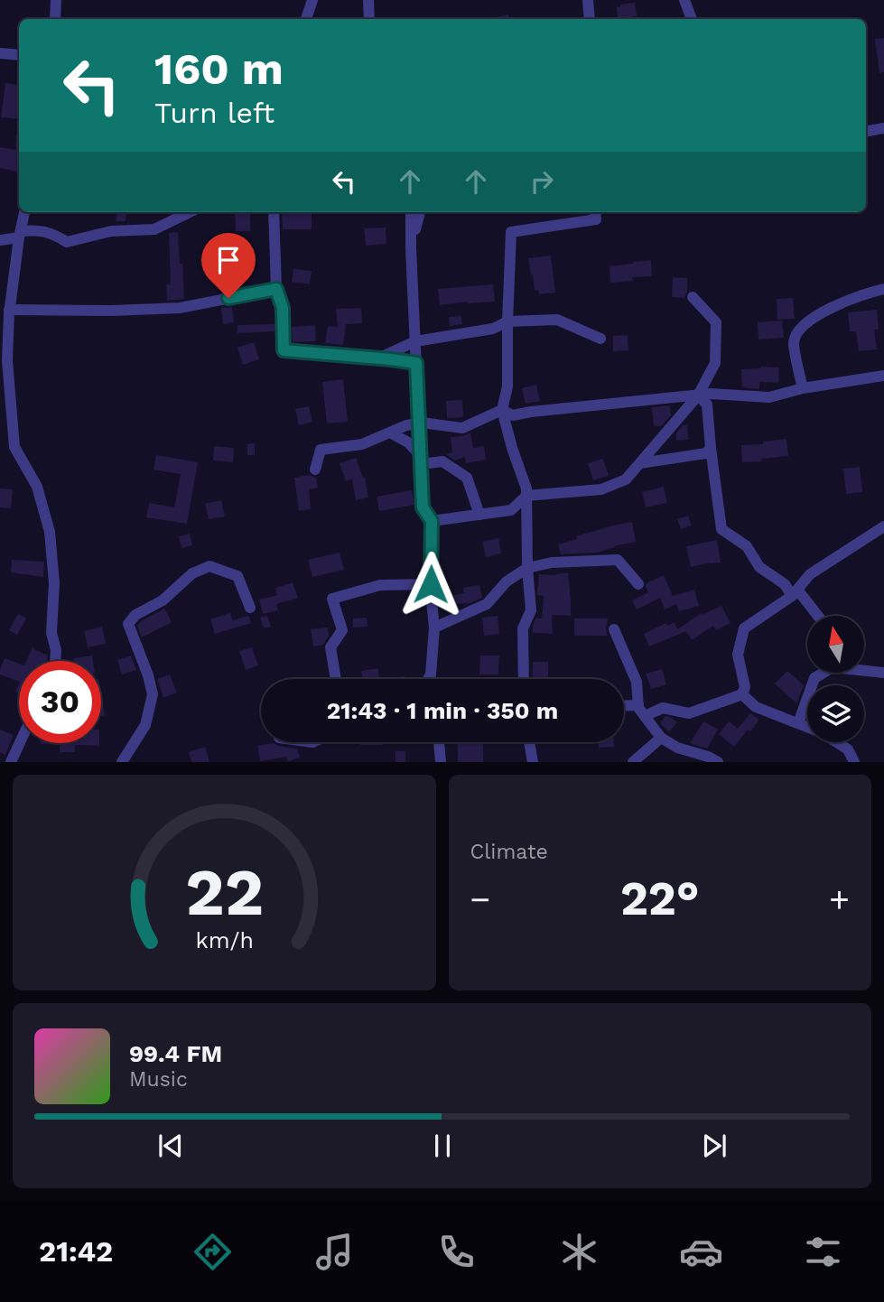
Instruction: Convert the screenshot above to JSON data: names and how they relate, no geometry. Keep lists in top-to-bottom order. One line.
{"north":"top","page":{"turn":["160 m","Turn left"],"limit":"30","trip":"21:43 · 1 min · 350 m","tile":"Climate","heat":["−","22°","+"],"song":["99.4 FM","Music"],"tabs":"21:42","gauge":["22","km/h"]}}
